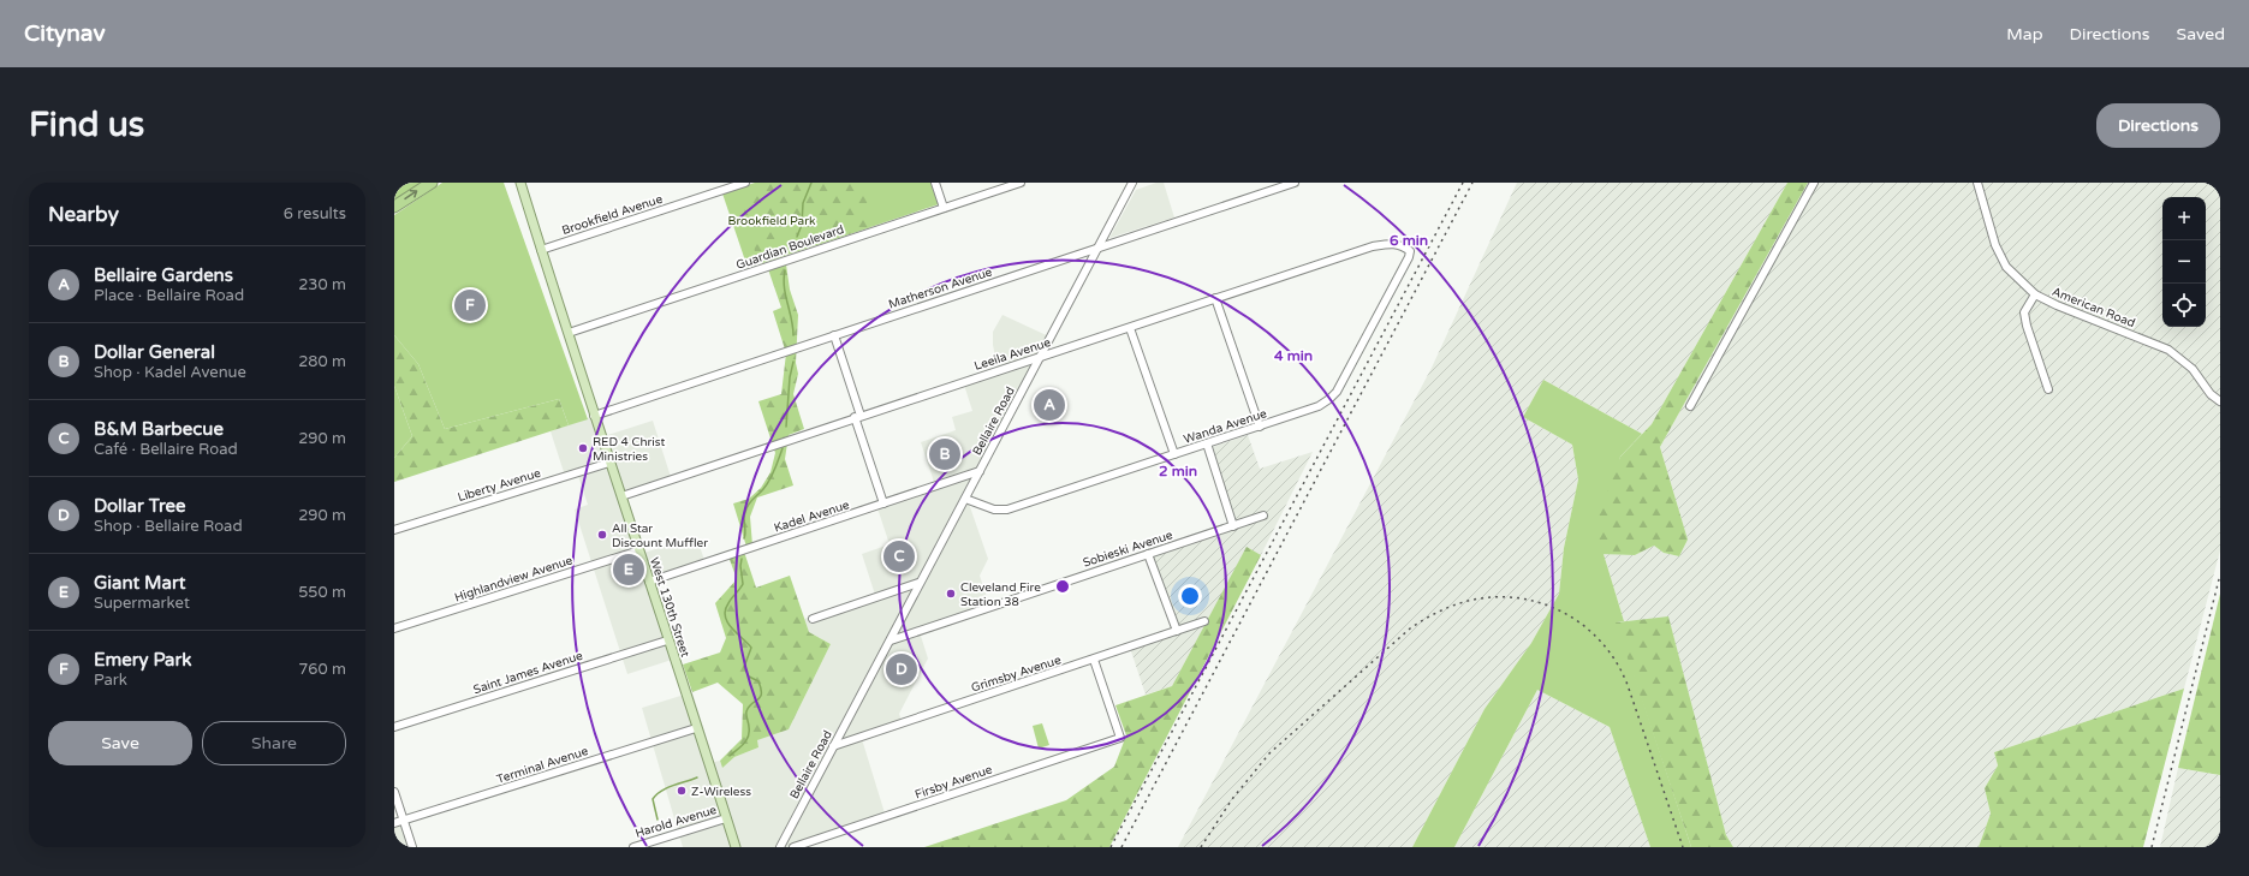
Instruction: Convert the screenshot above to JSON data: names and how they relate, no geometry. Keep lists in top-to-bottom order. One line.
{"streets":{"main road":["West 130th Street"],"street":["Brookfield Avenue","Guardian Boulevard","Matherson Avenue","American Road","Leeila Avenue","Bellaire Road","Wanda Avenue","Liberty Avenue","Kadel Avenue","Sobieski Avenue","Highlandview Avenue","Saint James Avenue","Grimsby Avenue","Terminal Avenue","Firsby Avenue","Harold Avenue"]},"crossings":[["Brookfield Avenue","West 130th Street"],["Guardian Boulevard","West 130th Street"],["Matherson Avenue","Bellaire Road"],["Matherson Avenue","West 130th Street"],["Leeila Avenue","Bellaire Road"],["Leeila Avenue","Wanda Avenue"],["Leeila Avenue","West 130th Street"],["Bellaire Road","Wanda Avenue"],["Bellaire Road","Kadel Avenue"],["Bellaire Road","Sobieski Avenue"],["Bellaire Road","Grimsby Avenue"],["Liberty Avenue","West 130th Street"],["Kadel Avenue","West 130th Street"],["Highlandview Avenue","West 130th Street"],["West 130th Street","Saint James Avenue"],["West 130th Street","Terminal Avenue"],["West 130th Street","Harold Avenue"],["Grimsby Avenue","Firsby Avenue"]],"parks":["Brookfield Park"],"places":["RED 4 Christ Ministries","All Star Discount Muffler","Cleveland Fire Station 38","Z-Wireless"],"page":{"header":"Citynav","nav":["Map","Directions","Saved"],"buttons":["Directions",["Save","Share"]],"title":"Find us","heading":["Nearby","6 results"],"map_buttons":["+","−"],"list":[{"mark":"A","name":"Bellaire Gardens","note":"Place · Bellaire Road","value":"230 m"},{"mark":"B","name":"Dollar General","note":"Shop · Kadel Avenue","value":"280 m"},{"mark":"C","name":"B&M Barbecue","note":"Café · Bellaire Road","value":"290 m"},{"mark":"D","name":"Dollar Tree","note":"Shop · Bellaire Road","value":"290 m"},{"mark":"E","name":"Giant Mart","note":"Supermarket","value":"550 m"},{"mark":"F","name":"Emery Park","note":"Park","value":"760 m"}],"pins":["F","A","B","C","E","D"]},"rings":["6 min","4 min","2 min"]}
